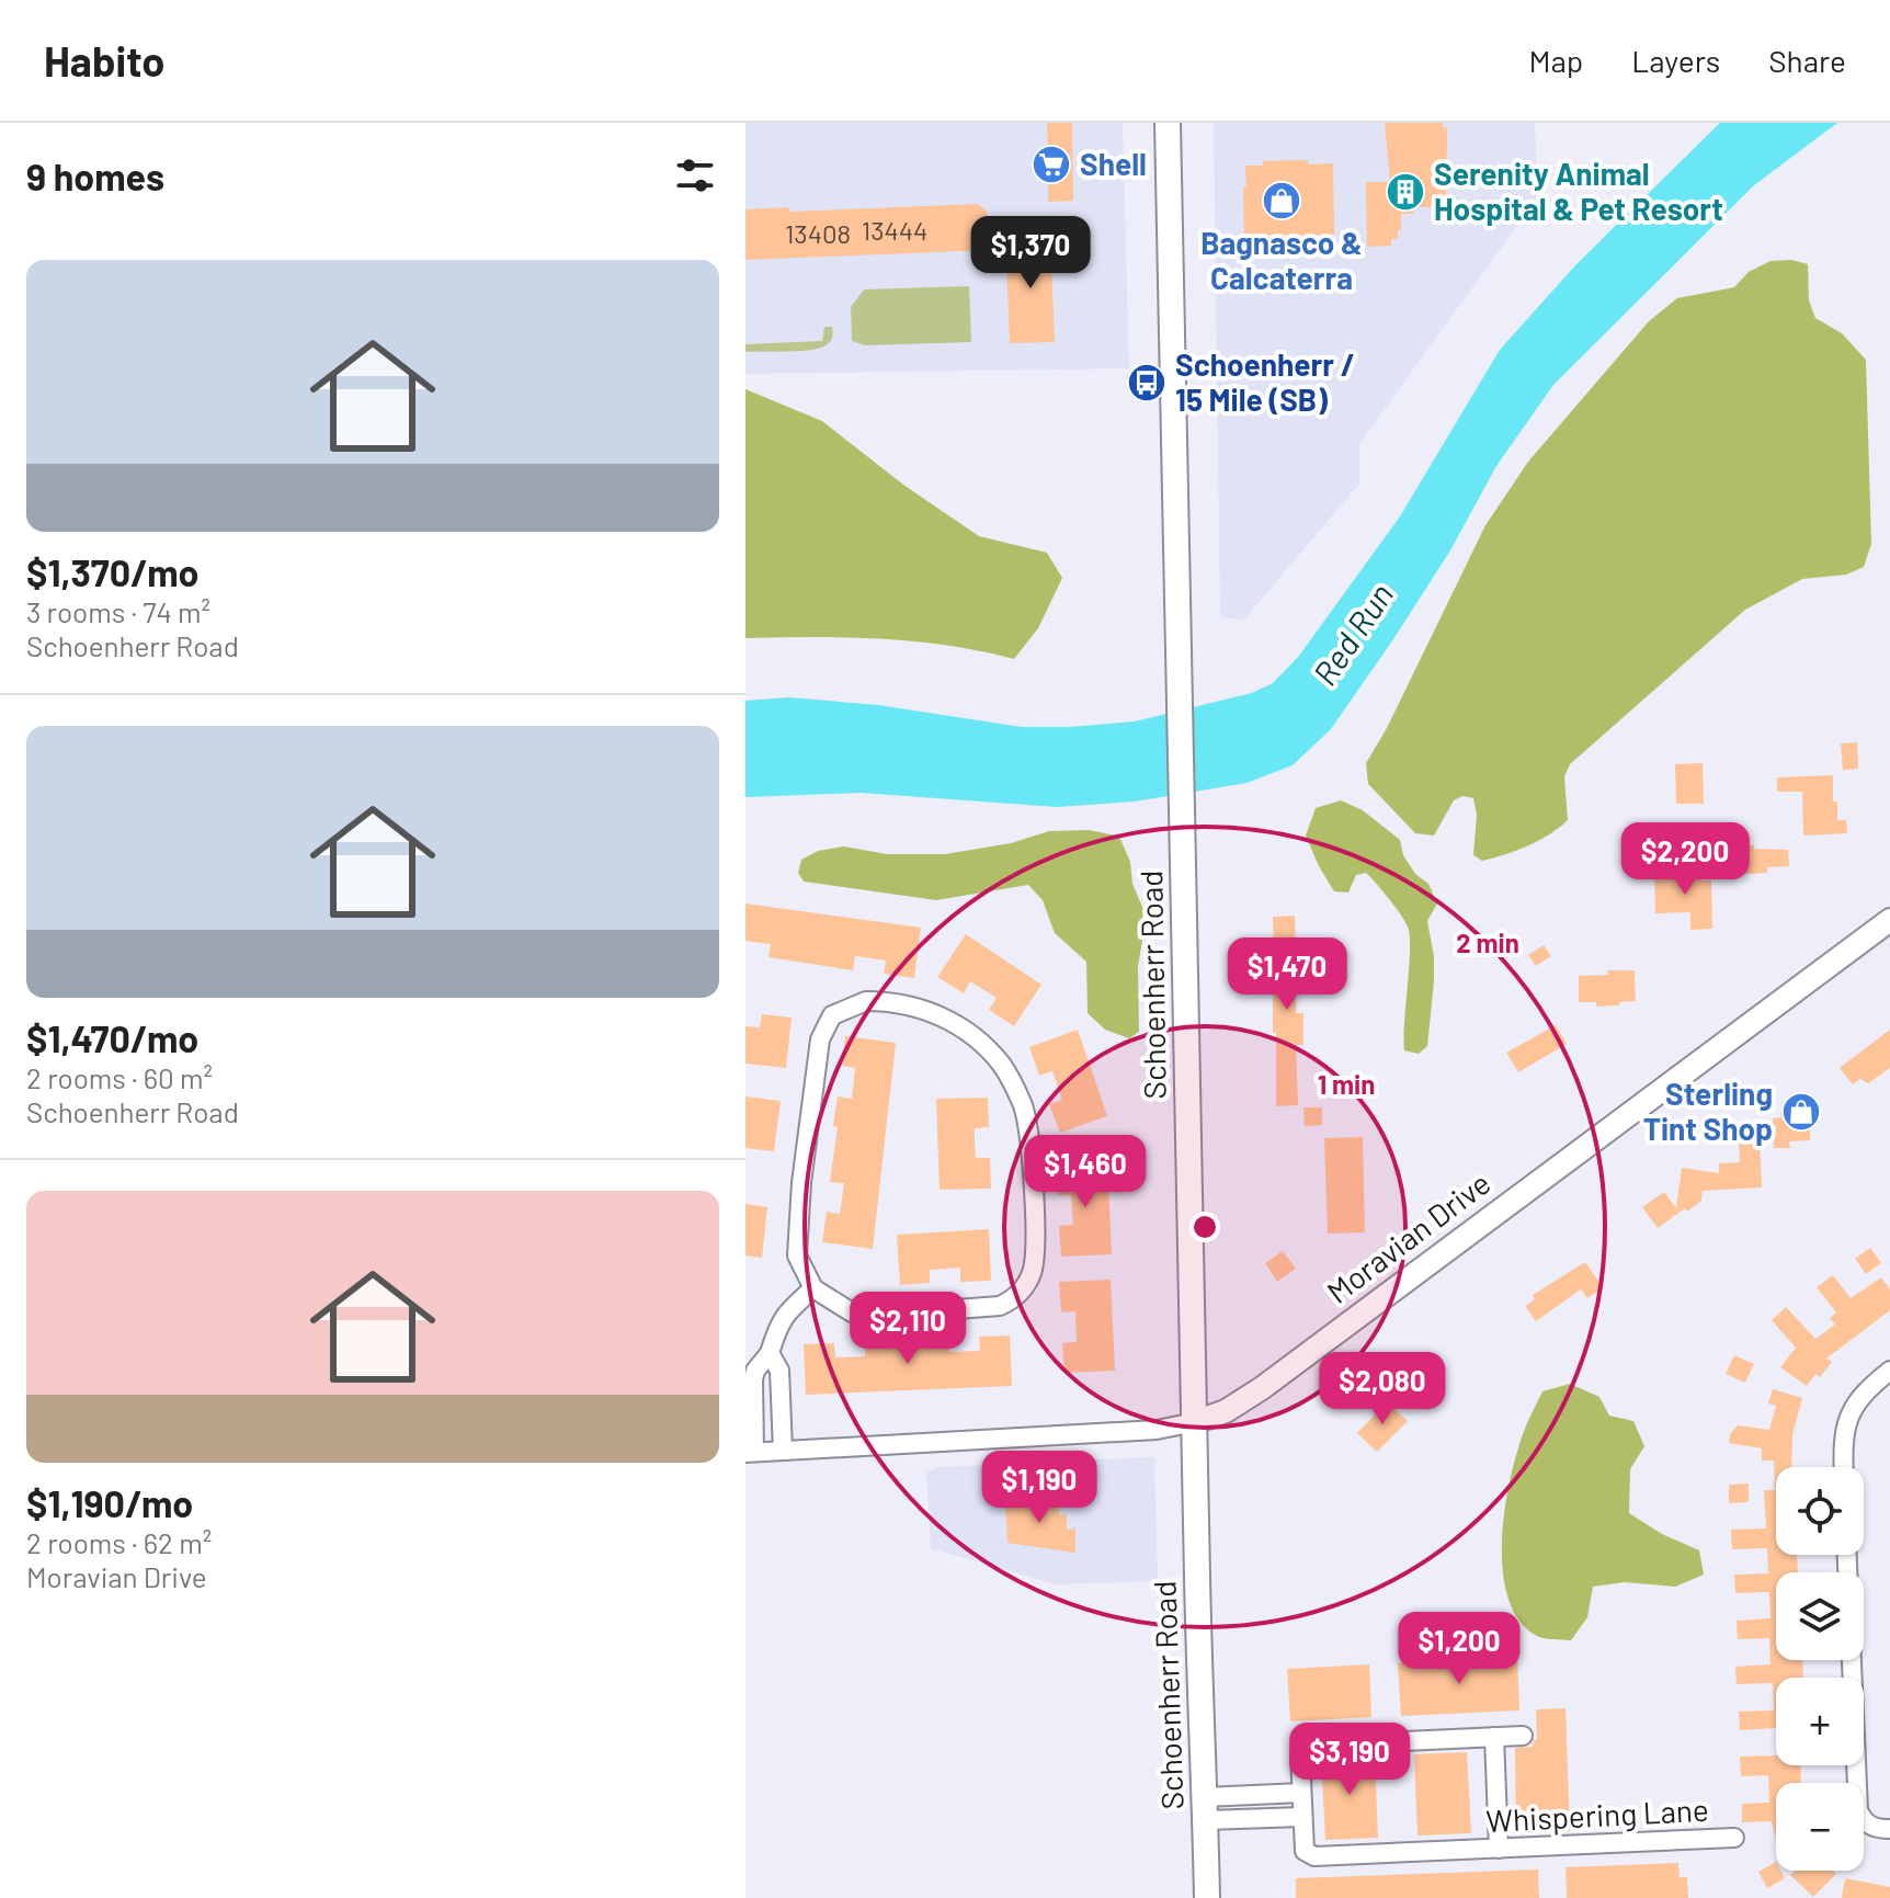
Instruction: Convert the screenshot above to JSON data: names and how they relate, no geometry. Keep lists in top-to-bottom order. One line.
{"streets":{"main road":["Schoenherr Road"],"street":["Moravian Drive","Whispering Lane"]},"crossings":[["Schoenherr Road","Moravian Drive"]],"water":["Red Run"],"places":{"supermarket":["Shell"],"building":["Serenity Animal Hospital & Pet Resort"],"shop":["Bagnasco & Calcaterra","Sterling Tint Shop"],"bus stop":["Schoenherr / 15 Mile (SB)"]},"house_numbers":["13444","13408"],"page":{"header":"Habito","nav":["Map","Layers","Share"],"heading":"9 homes","price":["$1,370","$2,200","$1,470","$1,460","$2,110","$2,080","$1,190","$1,200","$3,190"],"list":[{"name":"$1,370/mo","note":"3 rooms · 74 m² · Schoenherr Road"},{"name":"$1,470/mo","note":"2 rooms · 60 m² · Schoenherr Road"},{"name":"$1,190/mo","note":"2 rooms · 62 m² · Moravian Drive"}],"map_buttons":["+","−"]},"rings":["2 min","1 min"]}
